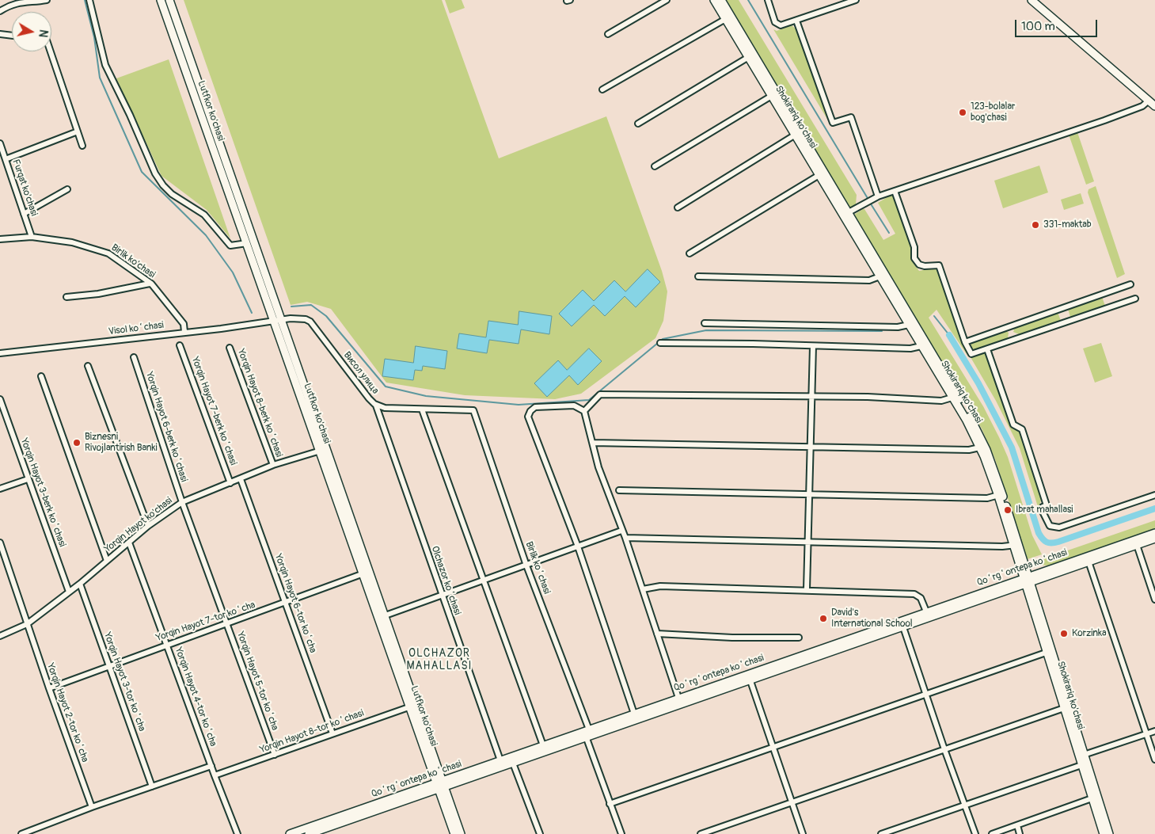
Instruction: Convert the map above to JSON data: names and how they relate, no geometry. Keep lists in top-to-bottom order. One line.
{"streets":{"main road":["Lutfkor ko'chasi","Shokirariq ko'chasi","Qoʻrgʻontepa koʻchasi"],"street":["Furqat ko'chasi","Birlik ko'chasi","Visol koʻchasi","Висол улица","Yorqin Hayot 8-berk koʻchasi","Yorqin Hayot 7-berk koʻchasi","Yorqin Hayot 6-berk koʻchasi","Yorqin Hayot 3-berk koʻchasi","Yorqin Hayot ko'chasi","Birlik koʻchasi","Olchazor koʻchasi","Yorqin Hayot 6-tor koʻcha","Yorqin Hayot 7-tor koʻcha","Yorqin Hayot 5-tor koʻcha","Yorqin Hayot 3-tor koʻcha","Yorqin Hayot 4-tor koʻcha","Yorqin Hayot 2-tor koʻcha","Yorqin Hayot 8-tor koʻchasi"]},"crossings":[["Lutfkor ko'chasi","Visol koʻchasi"],["Lutfkor ko'chasi","Висол улица"],["Lutfkor ko'chasi","Yorqin Hayot ko'chasi"],["Lutfkor ko'chasi","Qoʻrgʻontepa koʻchasi"],["Lutfkor ko'chasi","Yorqin Hayot 7-tor koʻcha"],["Lutfkor ko'chasi","Yorqin Hayot 8-tor koʻchasi"],["Shokirariq ko'chasi","Qoʻrgʻontepa koʻchasi"],["Furqat ko'chasi","Birlik ko'chasi"],["Birlik ko'chasi","Visol koʻchasi"],["Visol koʻchasi","Висол улица"],["Висол улица","Birlik koʻchasi"],["Висол улица","Olchazor koʻchasi"],["Yorqin Hayot 8-berk koʻchasi","Yorqin Hayot ko'chasi"],["Yorqin Hayot 7-berk koʻchasi","Yorqin Hayot ko'chasi"],["Yorqin Hayot 6-berk koʻchasi","Yorqin Hayot ko'chasi"],["Yorqin Hayot 6-berk koʻchasi","Yorqin Hayot 5-tor koʻcha"],["Yorqin Hayot 3-berk koʻchasi","Yorqin Hayot ko'chasi"],["Yorqin Hayot ko'chasi","Yorqin Hayot 6-tor koʻcha"],["Yorqin Hayot ko'chasi","Yorqin Hayot 5-tor koʻcha"],["Yorqin Hayot ko'chasi","Yorqin Hayot 3-tor koʻcha"],["Yorqin Hayot ko'chasi","Yorqin Hayot 4-tor koʻcha"],["Yorqin Hayot ko'chasi","Yorqin Hayot 2-tor koʻcha"],["Birlik koʻchasi","Qoʻrgʻontepa koʻchasi"],["Qoʻrgʻontepa koʻchasi","Olchazor koʻchasi"],["Yorqin Hayot 6-tor koʻcha","Yorqin Hayot 7-tor koʻcha"],["Yorqin Hayot 6-tor koʻcha","Yorqin Hayot 8-tor koʻchasi"],["Yorqin Hayot 7-tor koʻcha","Yorqin Hayot 5-tor koʻcha"],["Yorqin Hayot 7-tor koʻcha","Yorqin Hayot 3-tor koʻcha"],["Yorqin Hayot 7-tor koʻcha","Yorqin Hayot 4-tor koʻcha"],["Yorqin Hayot 7-tor koʻcha","Yorqin Hayot 2-tor koʻcha"],["Yorqin Hayot 5-tor koʻcha","Yorqin Hayot 8-tor koʻchasi"],["Yorqin Hayot 4-tor koʻcha","Yorqin Hayot 8-tor koʻchasi"]],"districts":["OLCHAZOR MAHALLASI"],"places":["123-bolalar bog'chasi","331-maktab","Biznesni Rivojlantirish Banki","Ibrat mahallasi","David's International School","Korzinka"],"scale_bar":"100 m","north":"right"}
